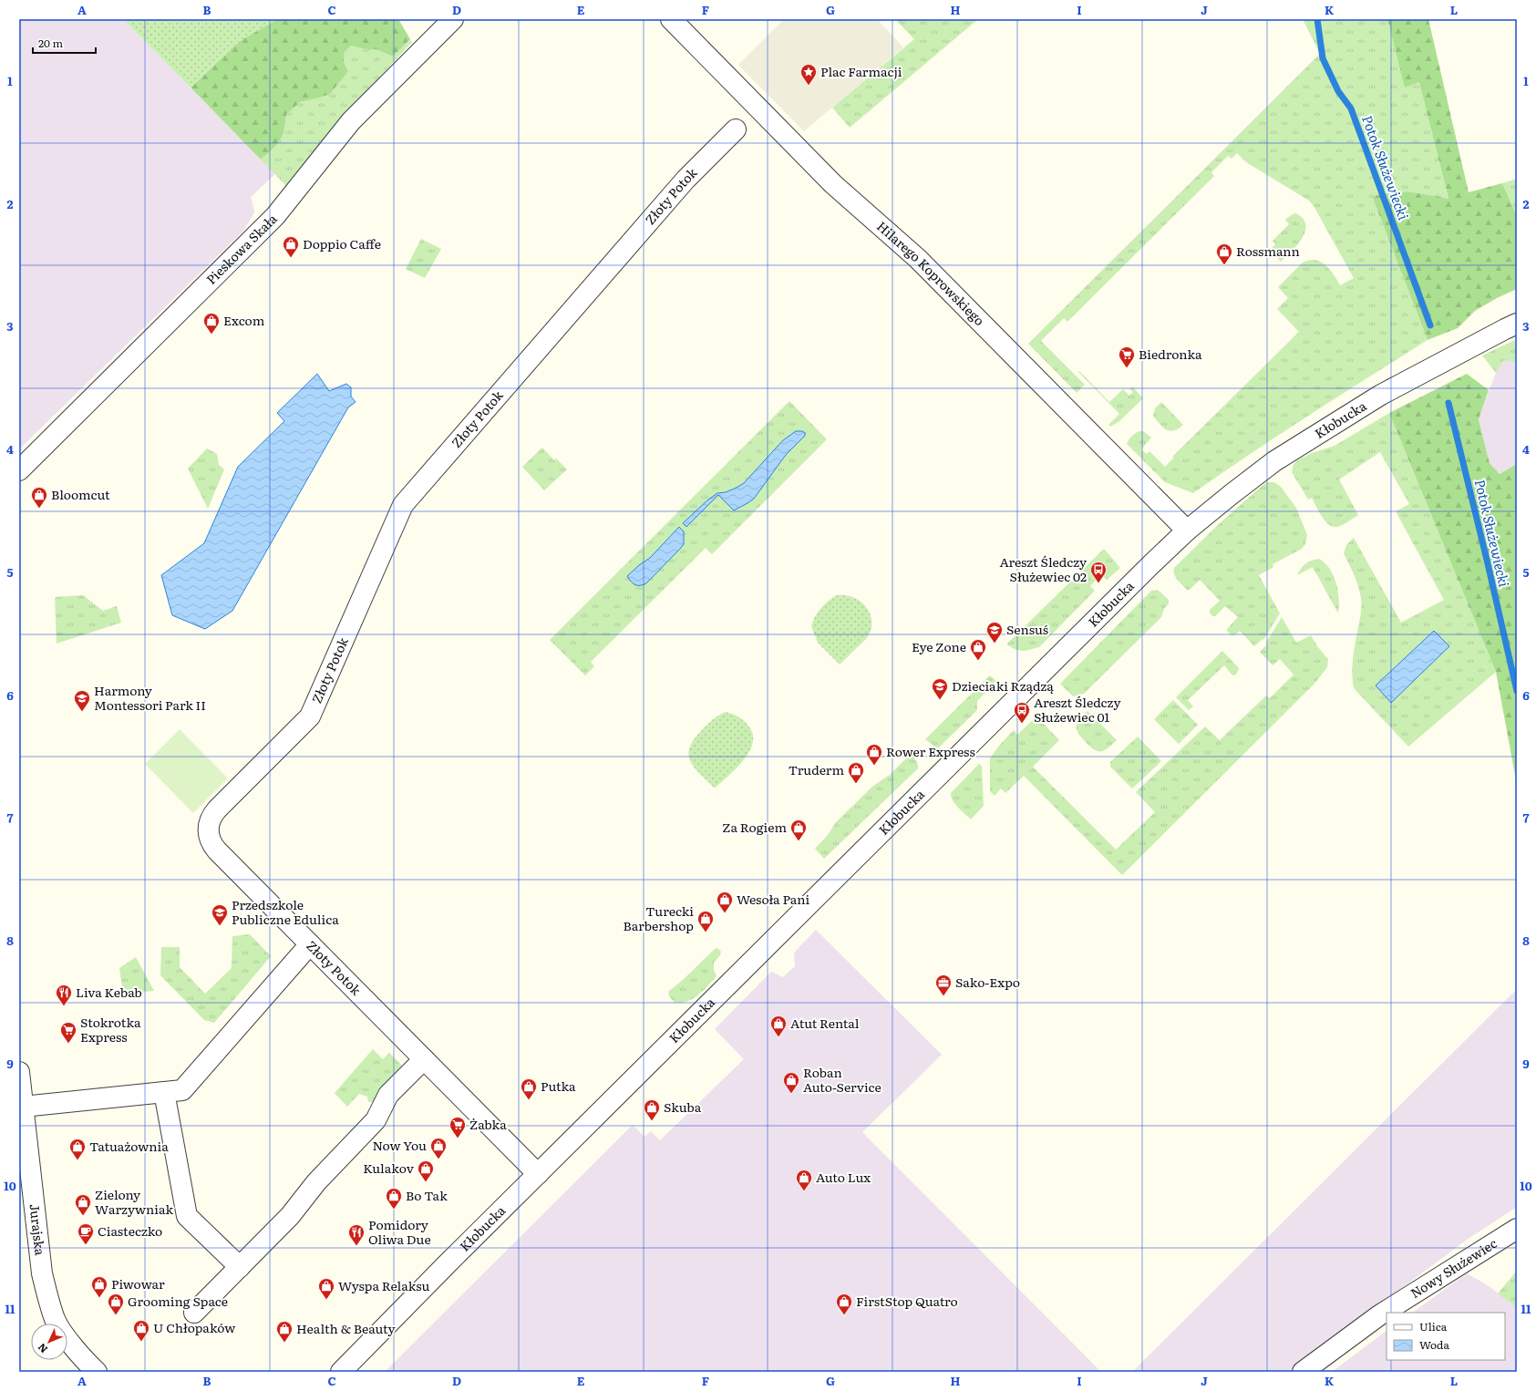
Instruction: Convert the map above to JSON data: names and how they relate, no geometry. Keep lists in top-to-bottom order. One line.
{"streets":{"street":["Złoty Potok","Pieskowa Skała","Hilarego Koprowskiego","Kłobucka","Jurajska","Nowy Służewiec"]},"crossings":[["Złoty Potok","Kłobucka"],["Hilarego Koprowskiego","Kłobucka"]],"water":["Potok Służewiecki"],"places":{"place":["Plac Farmacji"],"shop":["Doppio Caffe","Rossmann","Excom","Bloomcut","Eye Zone","Rower Express","Truderm","Za Rogiem","Wesoła Pani","Turecki Barbershop","Atut Rental","Roban Auto-Service","Putka","Skuba","Now You","Tatuażownia","Kulakov","Auto Lux","Bo Tak","Zielony Warzywniak","Piwowar","Wyspa Relaksu","Grooming Space","FirstStop Quatro","U Chłopaków","Health & Beauty"],"supermarket":["Biedronka","Stokrotka Express","Żabka"],"bus stop":["Areszt Śledczy Służewiec 02","Areszt Śledczy Służewiec 01"],"school or university":["Sensuś","Dzieciaki Rządzą","Harmony Montessori Park II","Przedszkole Publiczne Edulica"],"office":["Sako-Expo"],"restaurant":["Liva Kebab","Pomidory Oliwa Due"],"cafe":["Ciasteczko"]},"legend":["Ulica","Woda"],"scale_bar":"20 m","north":"bottom left","grid":{"columns":["A","B","C","D","E","F","G","H","I","J","K","L"],"rows":["1","2","3","4","5","6","7","8","9","10","11"]}}
